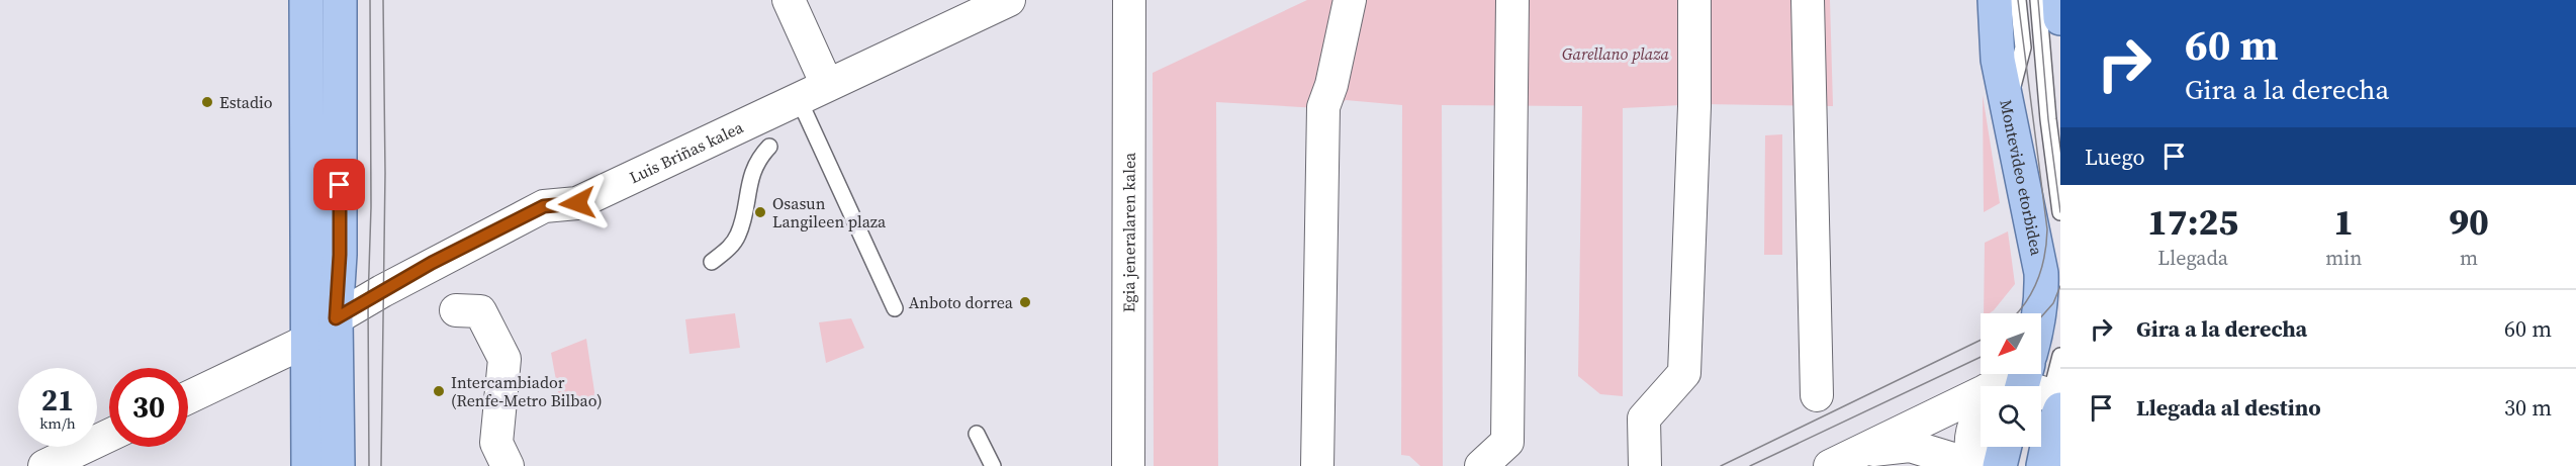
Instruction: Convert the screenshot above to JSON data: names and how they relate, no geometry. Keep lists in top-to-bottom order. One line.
{"streets":{"main road":["Montevideo etorbidea"],"street":["Luis Briñas kalea","Egia jeneralaren kalea"]},"parks":["Garellano plaza"],"places":["Estadio","Osasun Langileen plaza","Anboto dorrea","Intercambiador (Renfe-Metro Bilbao)"],"north":"bottom left","page":{"turn":["60 m","Gira a la derecha"],"then":"Luego","eta":["17:25","Llegada","1","min","90","m"],"list":[{"name":"Gira a la derecha","value":"60 m"},{"name":"Llegada al destino","value":"30 m"}],"speed":"21 km/h","limit":"30"}}
